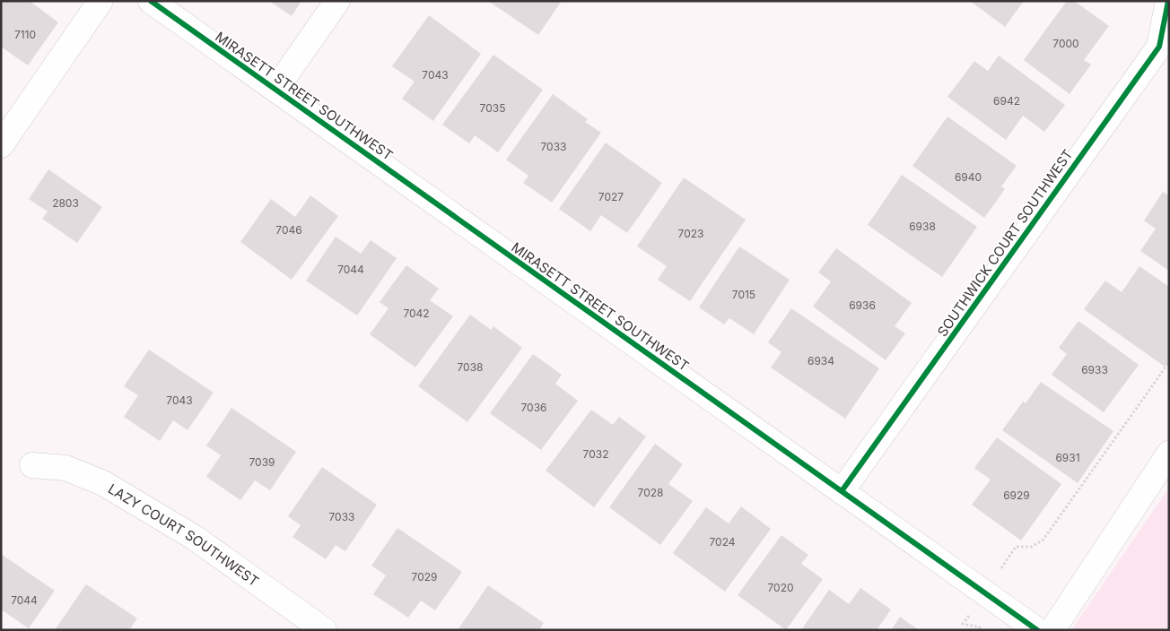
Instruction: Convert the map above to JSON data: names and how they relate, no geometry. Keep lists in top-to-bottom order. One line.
{"streets":{"street":["MIRASETT STREET SOUTHWEST","SOUTHWICK COURT SOUTHWEST","LAZY COURT SOUTHWEST"]},"crossings":[["MIRASETT STREET SOUTHWEST","SOUTHWICK COURT SOUTHWEST"]],"house_numbers":["7110","7000","7043","6942","7035","7033","6940","7027","2803","6938","7046","7023","7044","7015","6936","7042","6934","7038","6933","7043","7036","7032","6931","7039","7028","6929","7033","7024","7029","7020","7044"]}
